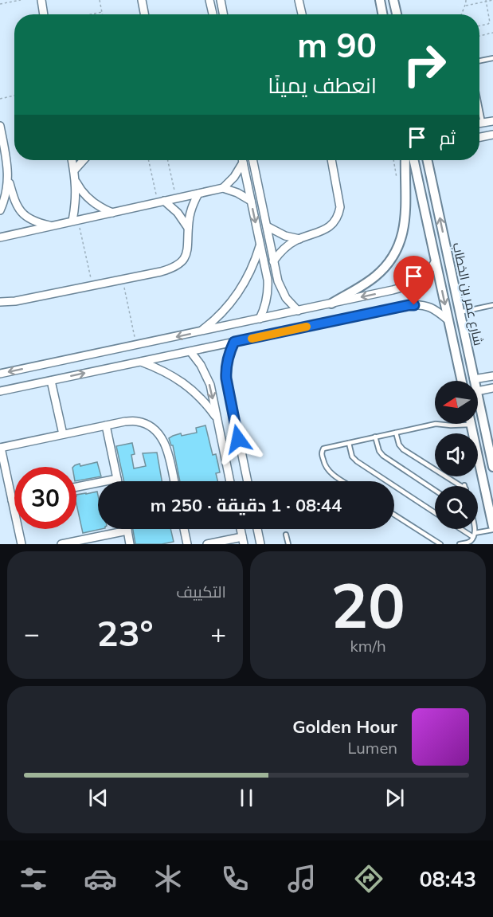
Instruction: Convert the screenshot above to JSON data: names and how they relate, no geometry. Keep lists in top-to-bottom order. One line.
{"streets":{"street":["شارع عمر بن الخطاب"]},"north":"left","page":{"turn":["90 m","انعطف يمينًا"],"then":"ثم","limit":"30","trip":"08:44 · 1 دقيقة · 250 m","tile":[["20","km/h"],"التكييف"],"heat":["−","23°","+"],"song":["Golden Hour","Lumen"],"tabs":"08:43"}}
